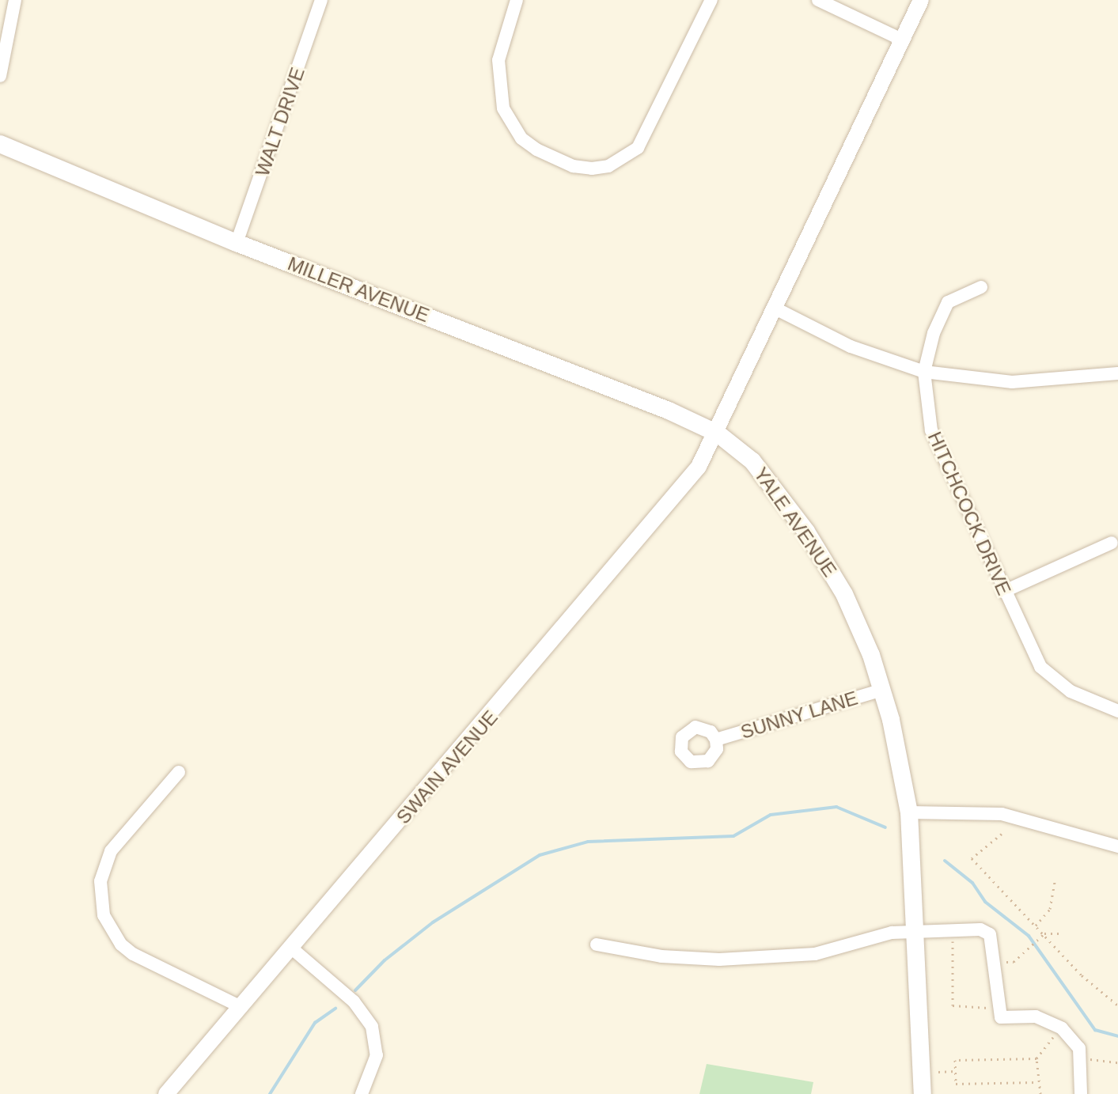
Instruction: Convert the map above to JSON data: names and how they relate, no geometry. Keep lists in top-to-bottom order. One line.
{"streets":{"main road":["MILLER AVENUE","YALE AVENUE"],"street":["WALT DRIVE","HITCHCOCK DRIVE","SUNNY LANE","SWAIN AVENUE"]},"crossings":[["WALT DRIVE","MILLER AVENUE"],["MILLER AVENUE","YALE AVENUE"],["MILLER AVENUE","SWAIN AVENUE"],["YALE AVENUE","SUNNY LANE"],["YALE AVENUE","SWAIN AVENUE"]]}
